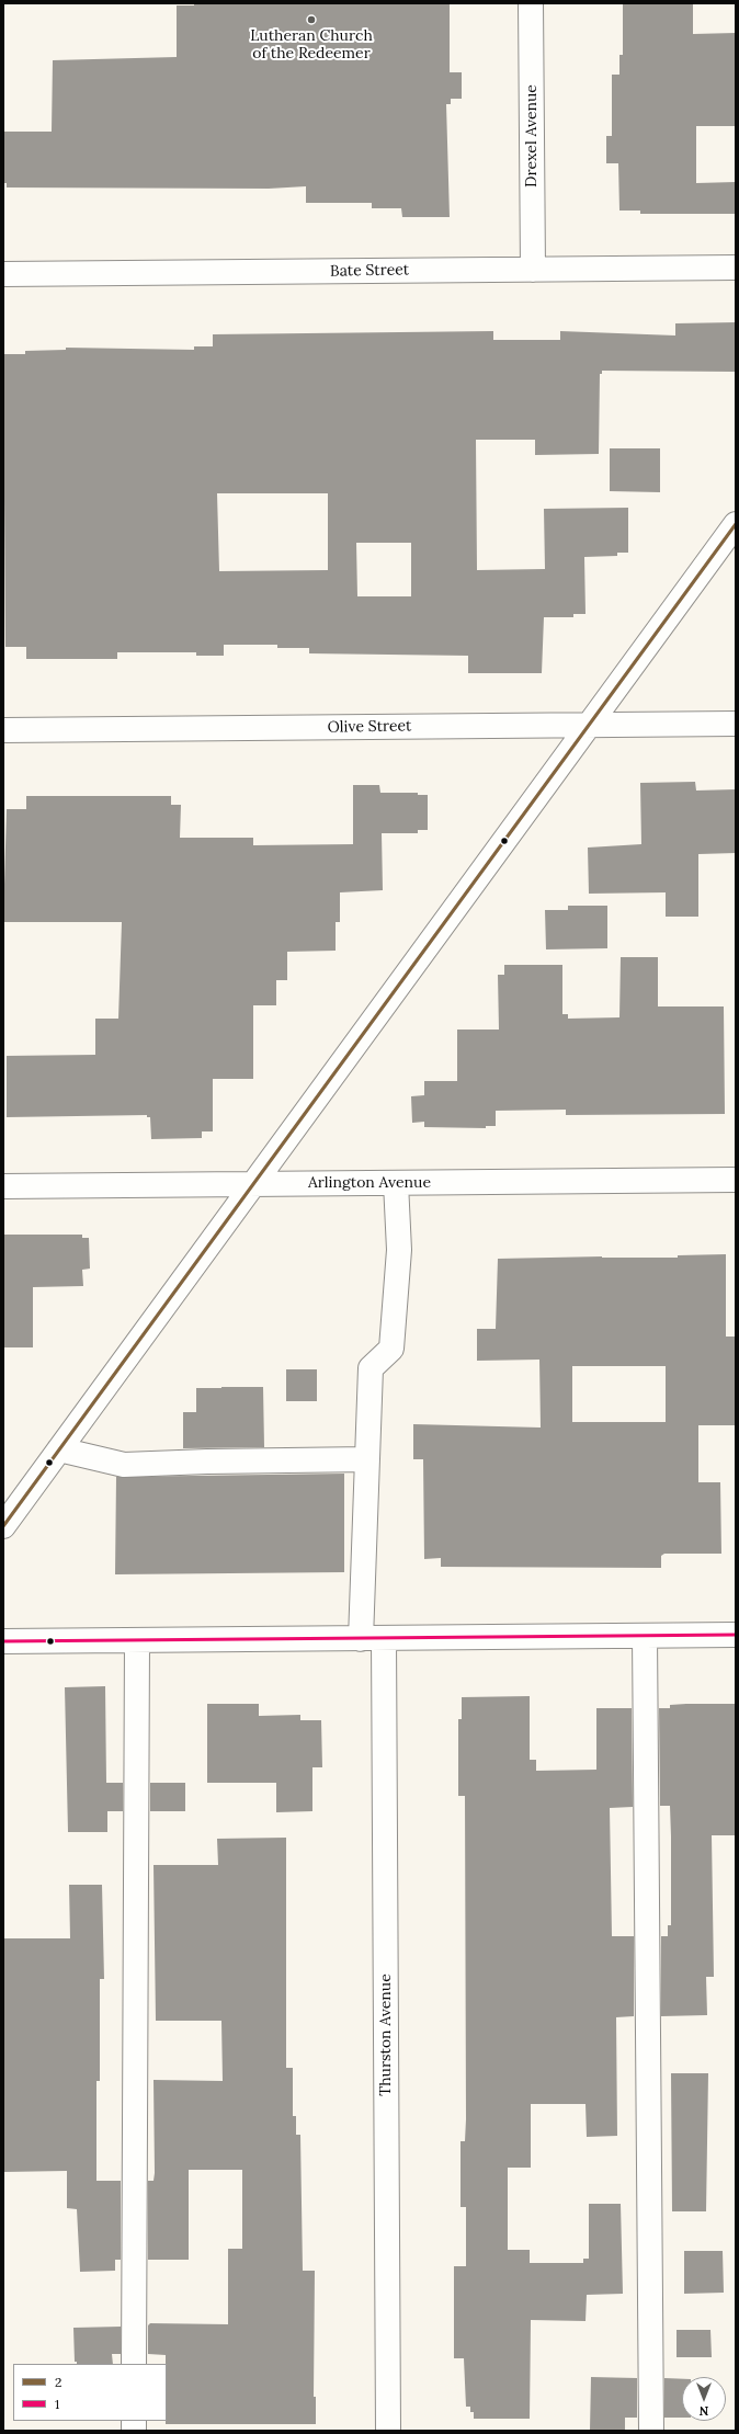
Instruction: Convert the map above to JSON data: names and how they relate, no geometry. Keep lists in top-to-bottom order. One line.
{"streets":{"street":["Drexel Avenue","Bate Street","Olive Street","Arlington Avenue","Thurston Avenue"]},"crossings":[["Drexel Avenue","Bate Street"]],"places":["Lutheran Church of the Redeemer"],"lines":["transit line 2","transit line 1"],"legend":["2","1"],"north":"bottom"}
